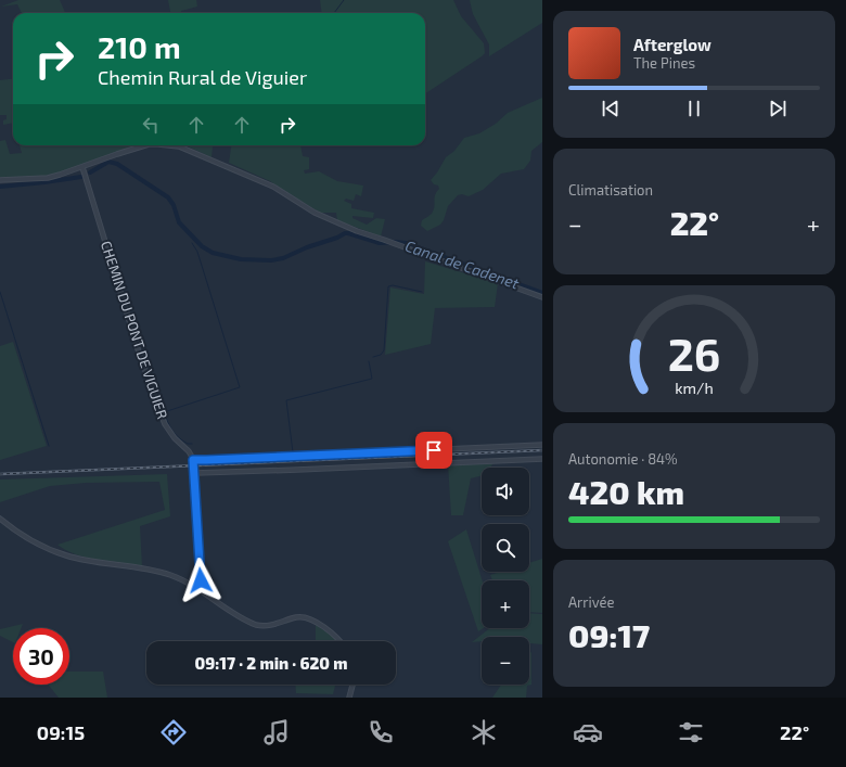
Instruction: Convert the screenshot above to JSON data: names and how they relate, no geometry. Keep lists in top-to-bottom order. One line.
{"streets":{"street":["CHEMIN DU PONT DE VIGUIER"]},"water":["Canal de Cadenet"],"page":{"turn":["210 m","Chemin Rural de Viguier"],"song":["Afterglow","The Pines"],"tile":["Climatisation",["Autonomie · 84%","420 km"],["Arrivée","09:17"]],"heat":["−","22°","+"],"map_buttons":["+","−"],"limit":"30","trip":"09:17 · 2 min · 620 m","tabs":["09:15","22°"],"gauge":["26","km/h"]}}
